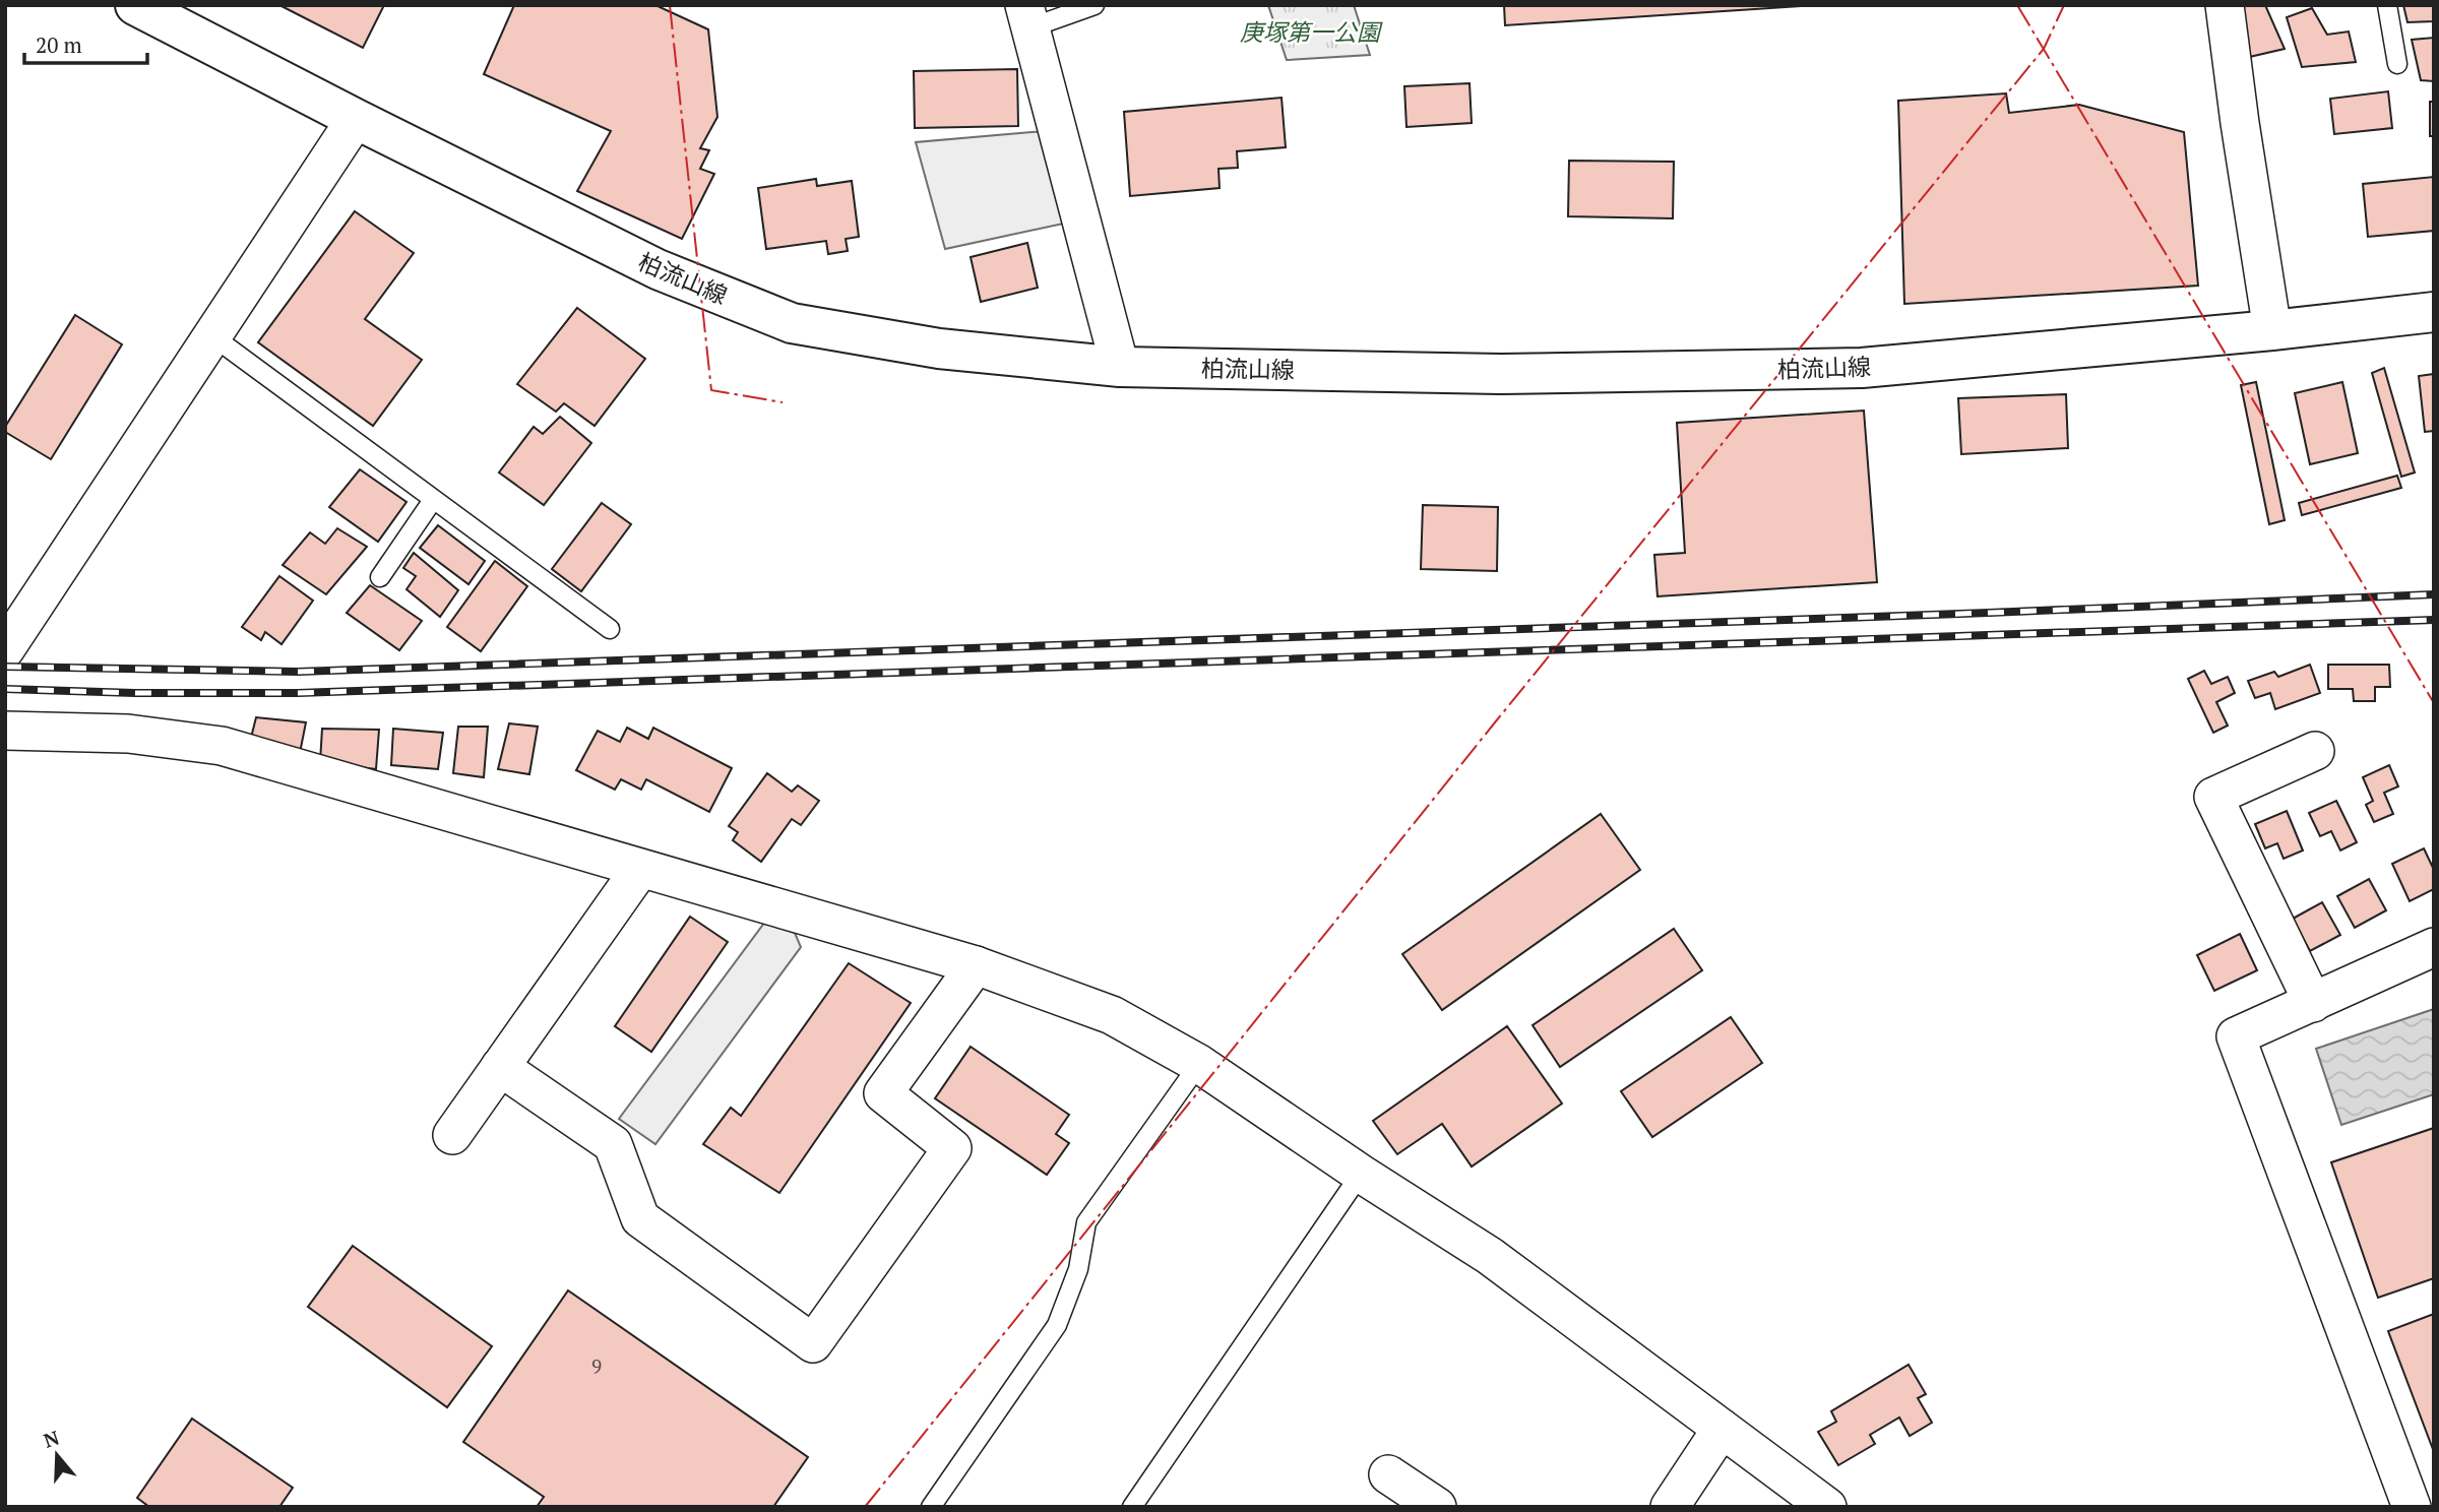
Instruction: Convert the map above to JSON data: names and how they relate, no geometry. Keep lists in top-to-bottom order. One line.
{"streets":{"main road":["柏流山線"]},"parks":["庚塚第一公園"],"house_numbers":["9"],"scale_bar":"20 m","north":"top"}
